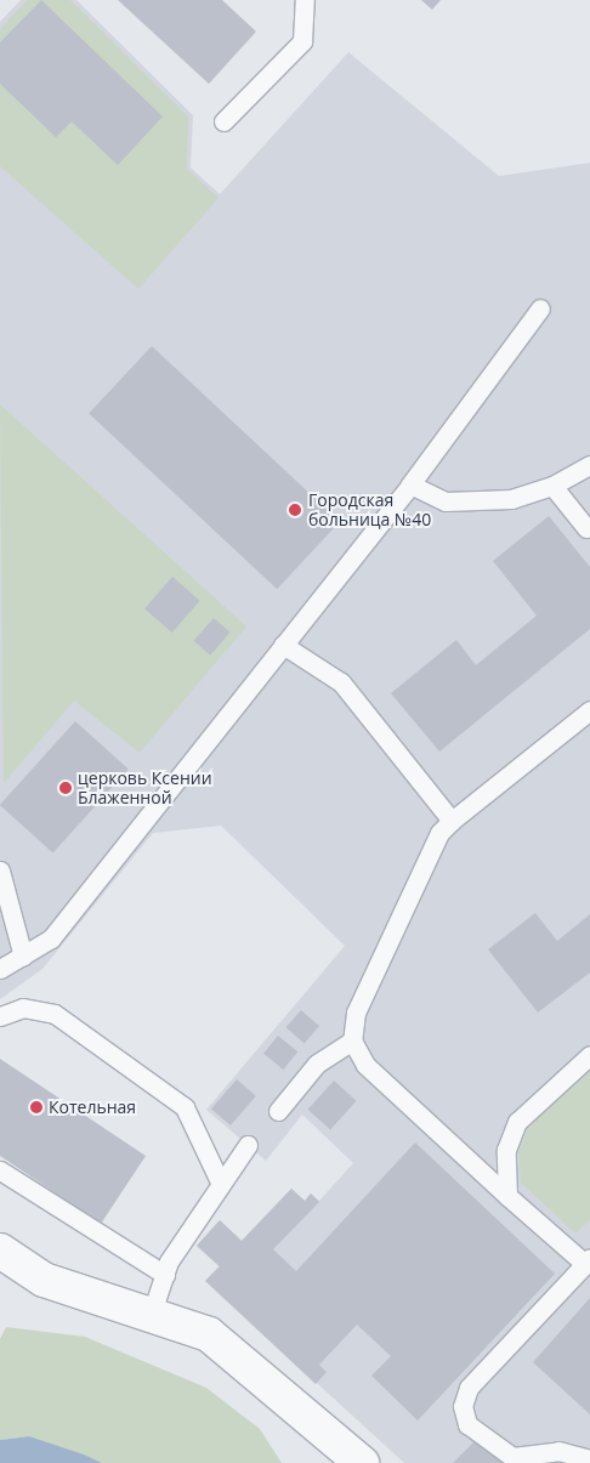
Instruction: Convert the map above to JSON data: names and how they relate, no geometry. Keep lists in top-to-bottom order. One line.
{"places":["Городская больница №40","церковь Ксении Блаженной","Котельная"]}
